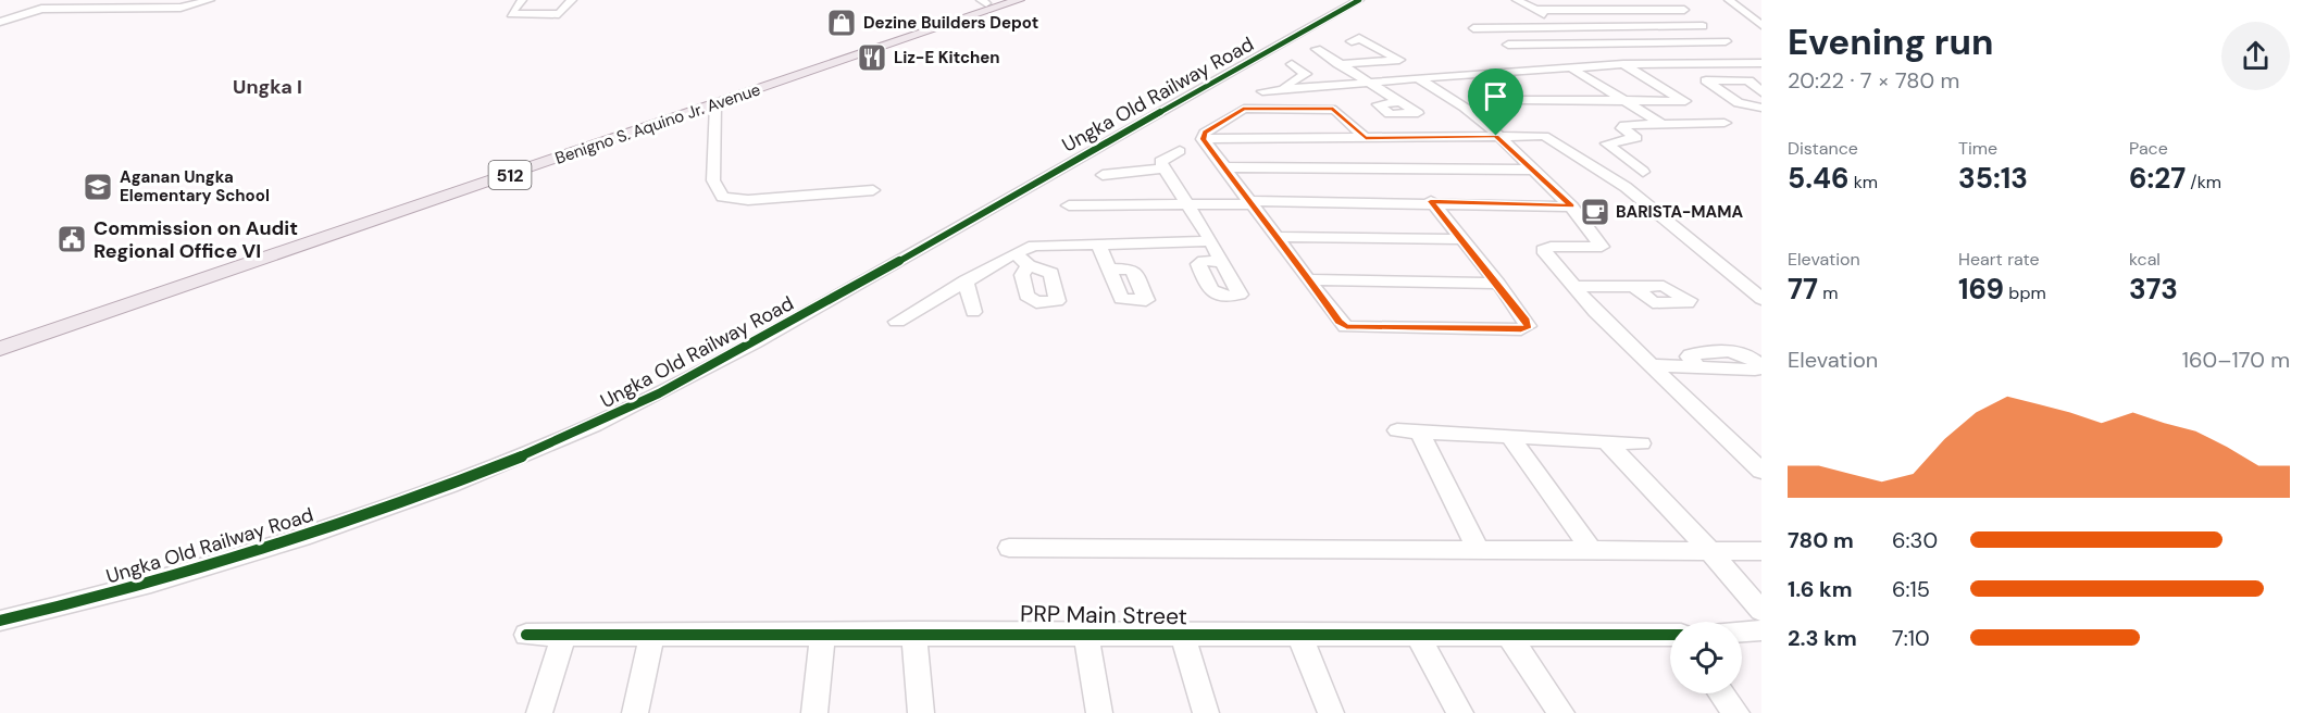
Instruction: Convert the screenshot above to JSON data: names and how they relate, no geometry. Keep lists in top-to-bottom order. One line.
{"streets":{"main road":["Benigno S. Aquino Jr. Avenue","512"],"street":["Ungka Old Railway Road","PRP Main Street"]},"districts":["Ungka I"],"places":{"shop":["Dezine Builders Depot"],"restaurant":["Liz-E Kitchen"],"school or university":["Aganan Ungka Elementary School"],"cafe":["BARISTA-MAMA"],"public building":["Commission on Audit Regional Office VI"]},"page":{"heading":["Evening run","20:22 · 7 × 780 m"],"stats":[["Distance","5.46 km"],["Time","35:13"],["Pace","6:27 /km"],["Elevation","77 m"],["Heart rate","169 bpm"],["kcal","373"]],"chart":["Elevation","160–170 m"],"list":[{"name":"780 m","note":"6:30"},{"name":"1.6 km","note":"6:15"},{"name":"2.3 km","note":"7:10"}]}}
